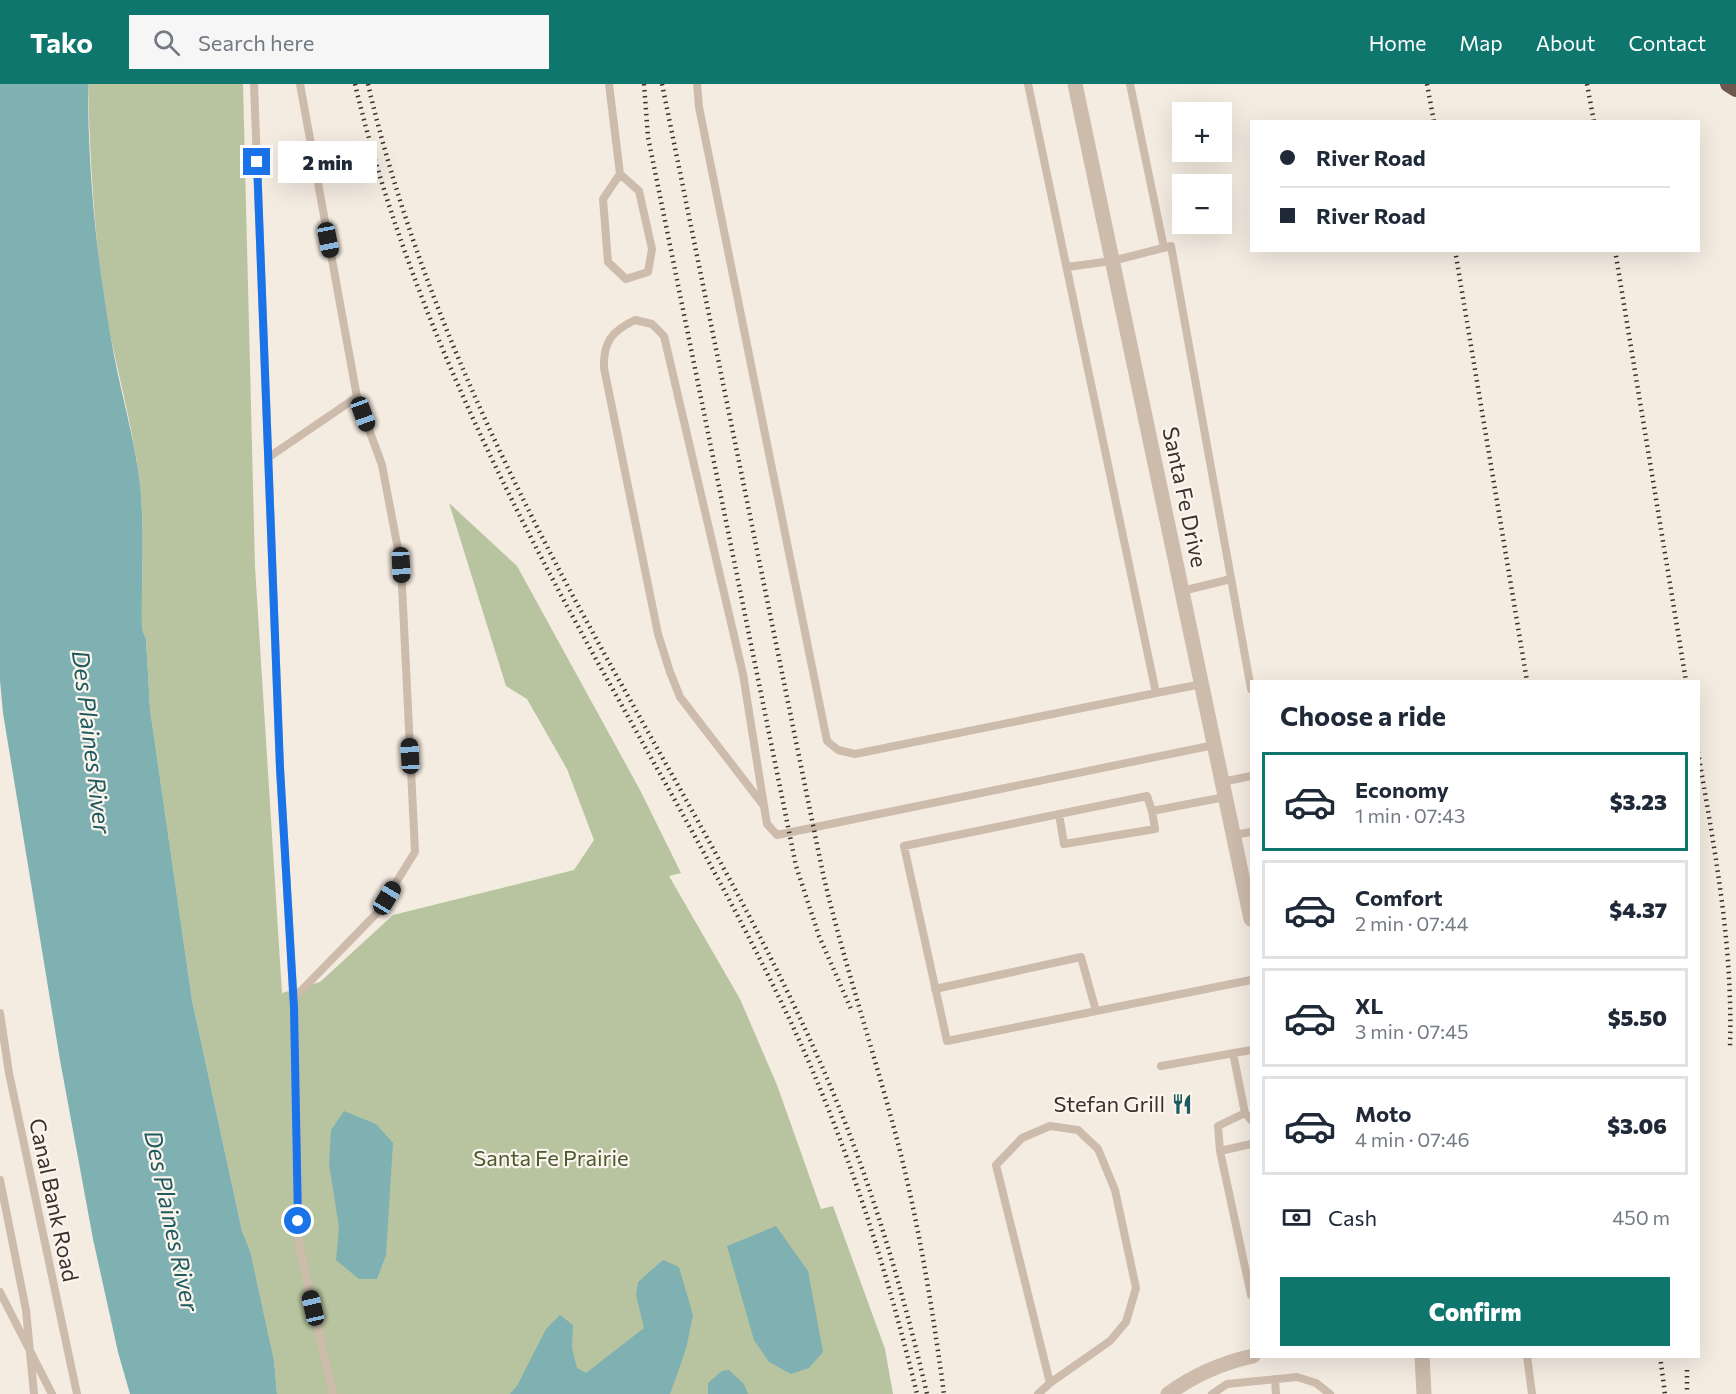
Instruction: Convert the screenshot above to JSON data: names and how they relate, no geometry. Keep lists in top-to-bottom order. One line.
{"streets":{"street":["Santa Fe Drive"],"lane":["Canal Bank Road"]},"water":["Des Plaines River"],"parks":["Santa Fe Prairie"],"places":{"restaurant":["Stefan Grill"]},"page":{"header":"Tako","search":"Search here","nav":["Home","Map","About","Contact"],"map_buttons":["+","−"],"banner":["River Road","River Road"],"bubble":"2 min","heading":"Choose a ride","list":[{"name":"Economy","note":"1 min · 07:43","value":"$3.23"},{"name":"Comfort","note":"2 min · 07:44","value":"$4.37"},{"name":"XL","note":"3 min · 07:45","value":"$5.50"},{"name":"Moto","note":"4 min · 07:46","value":"$3.06"}],"pay":["Cash","450 m"],"buttons":"Confirm"}}
